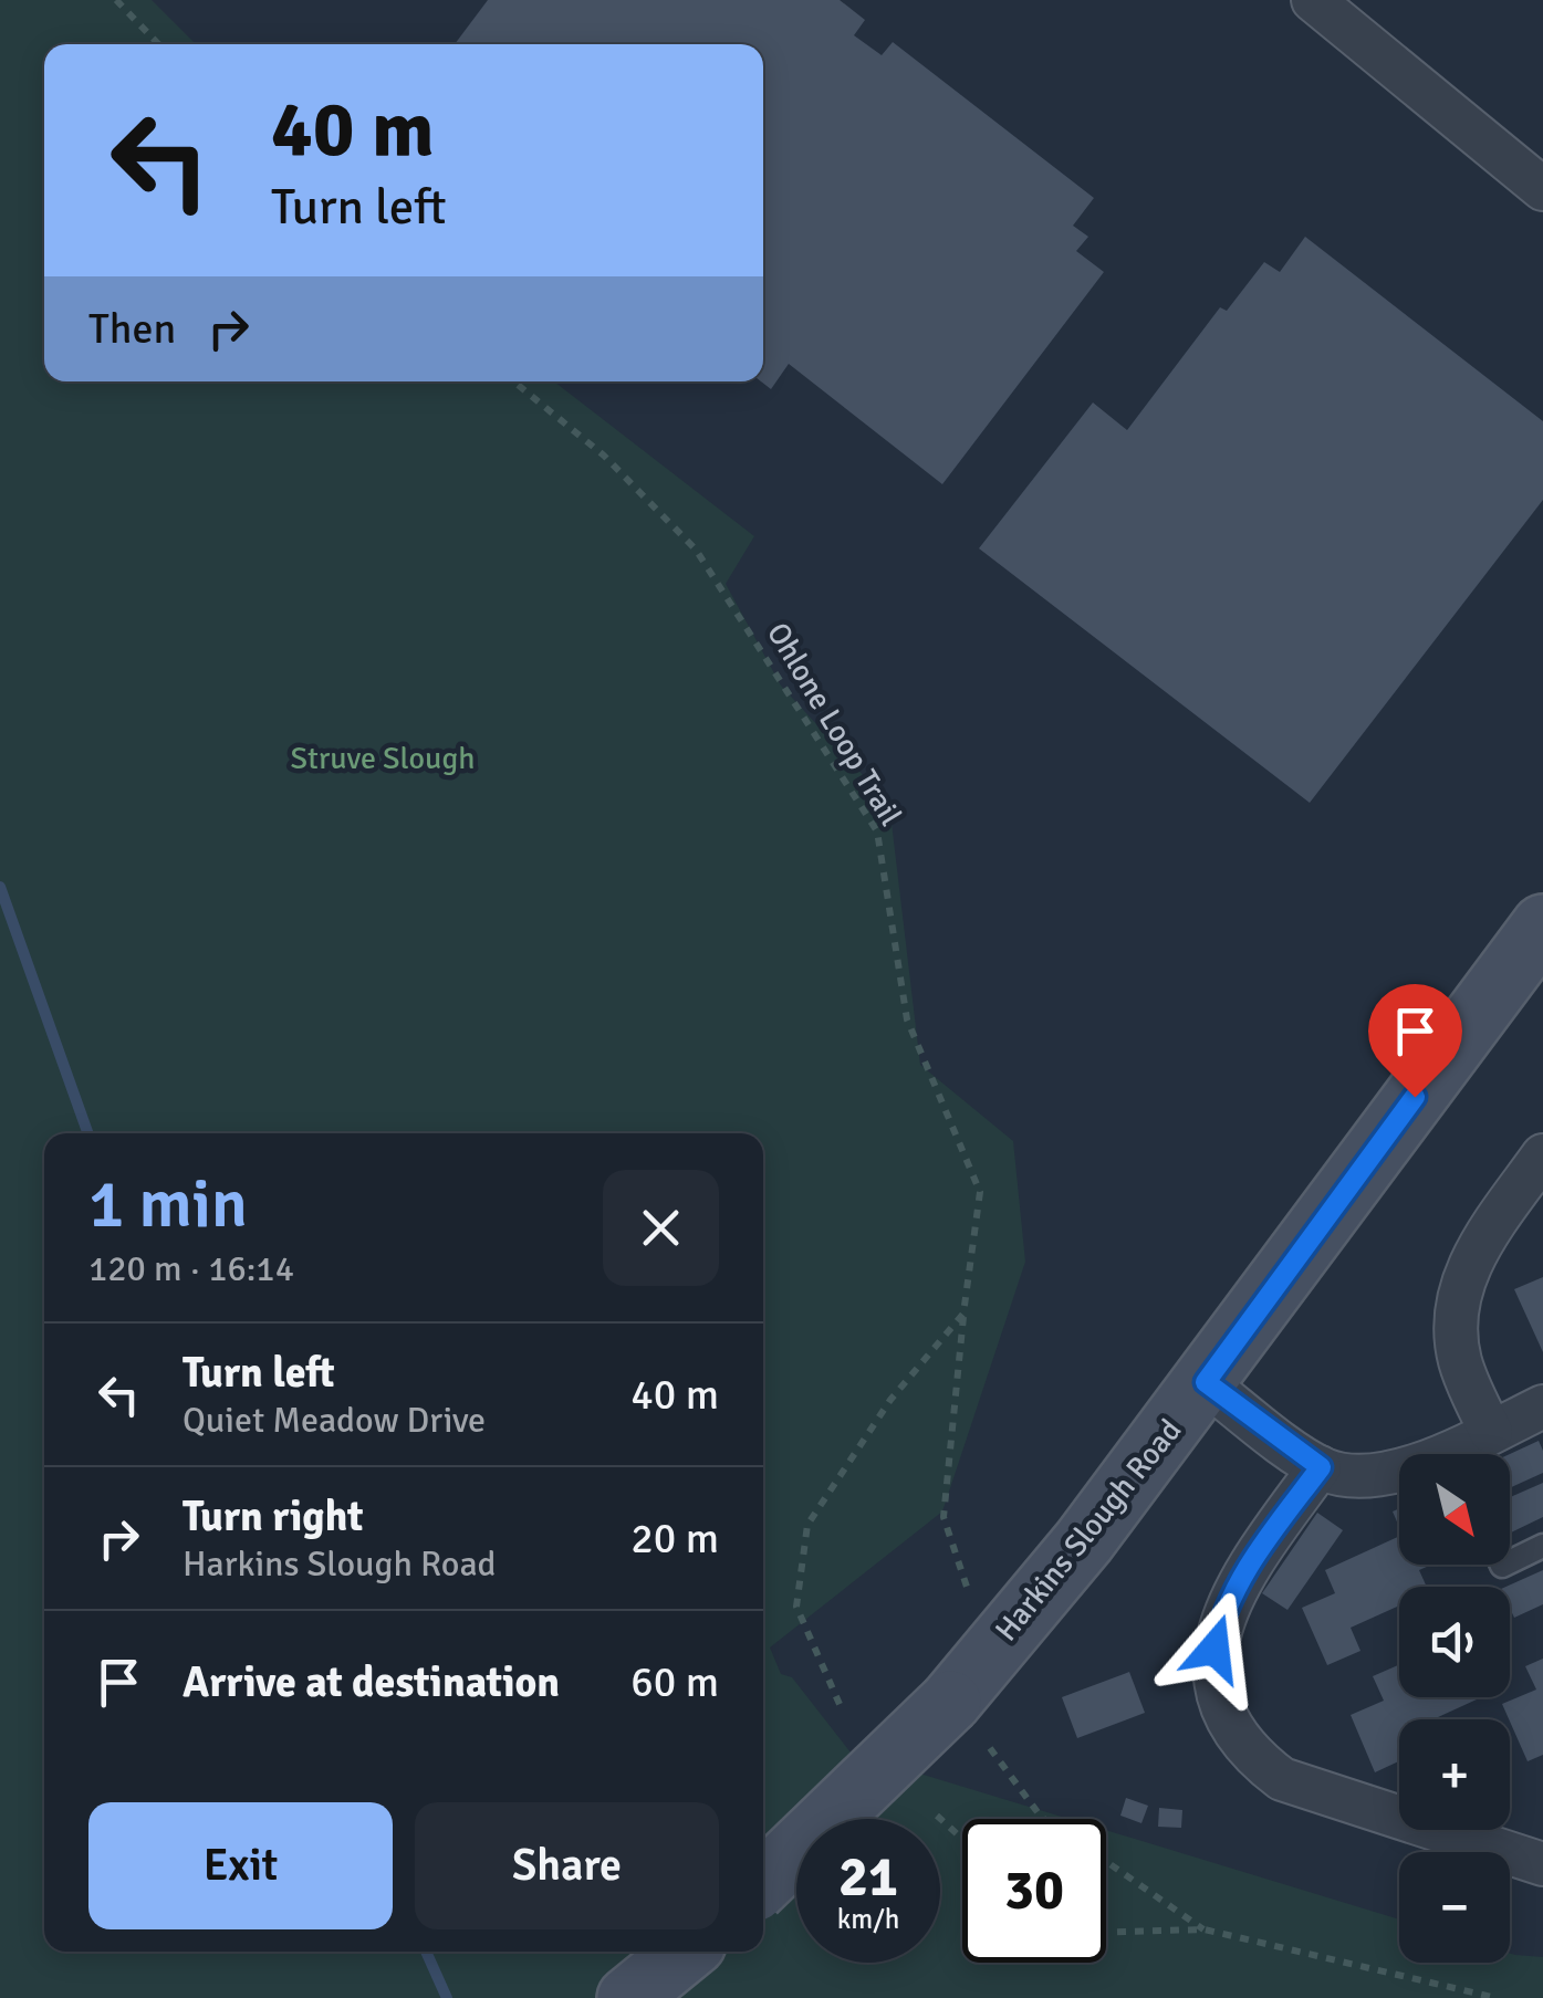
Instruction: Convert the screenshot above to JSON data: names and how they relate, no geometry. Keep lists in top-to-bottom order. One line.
{"streets":{"main road":["Harkins Slough Road"],"path":["Ohlone Loop Trail"]},"parks":["Struve Slough"],"north":"bottom right","page":{"turn":["40 m","Turn left"],"then":"Then","heading":["1 min","120 m · 16:14"],"list":[{"name":"Turn left","note":"Quiet Meadow Drive","value":"40 m"},{"name":"Turn right","note":"Harkins Slough Road","value":"20 m"},{"name":"Arrive at destination","value":"60 m"}],"map_buttons":["+","−"],"buttons":["Exit","Share"],"speed":"21 km/h","limit":"30"}}
